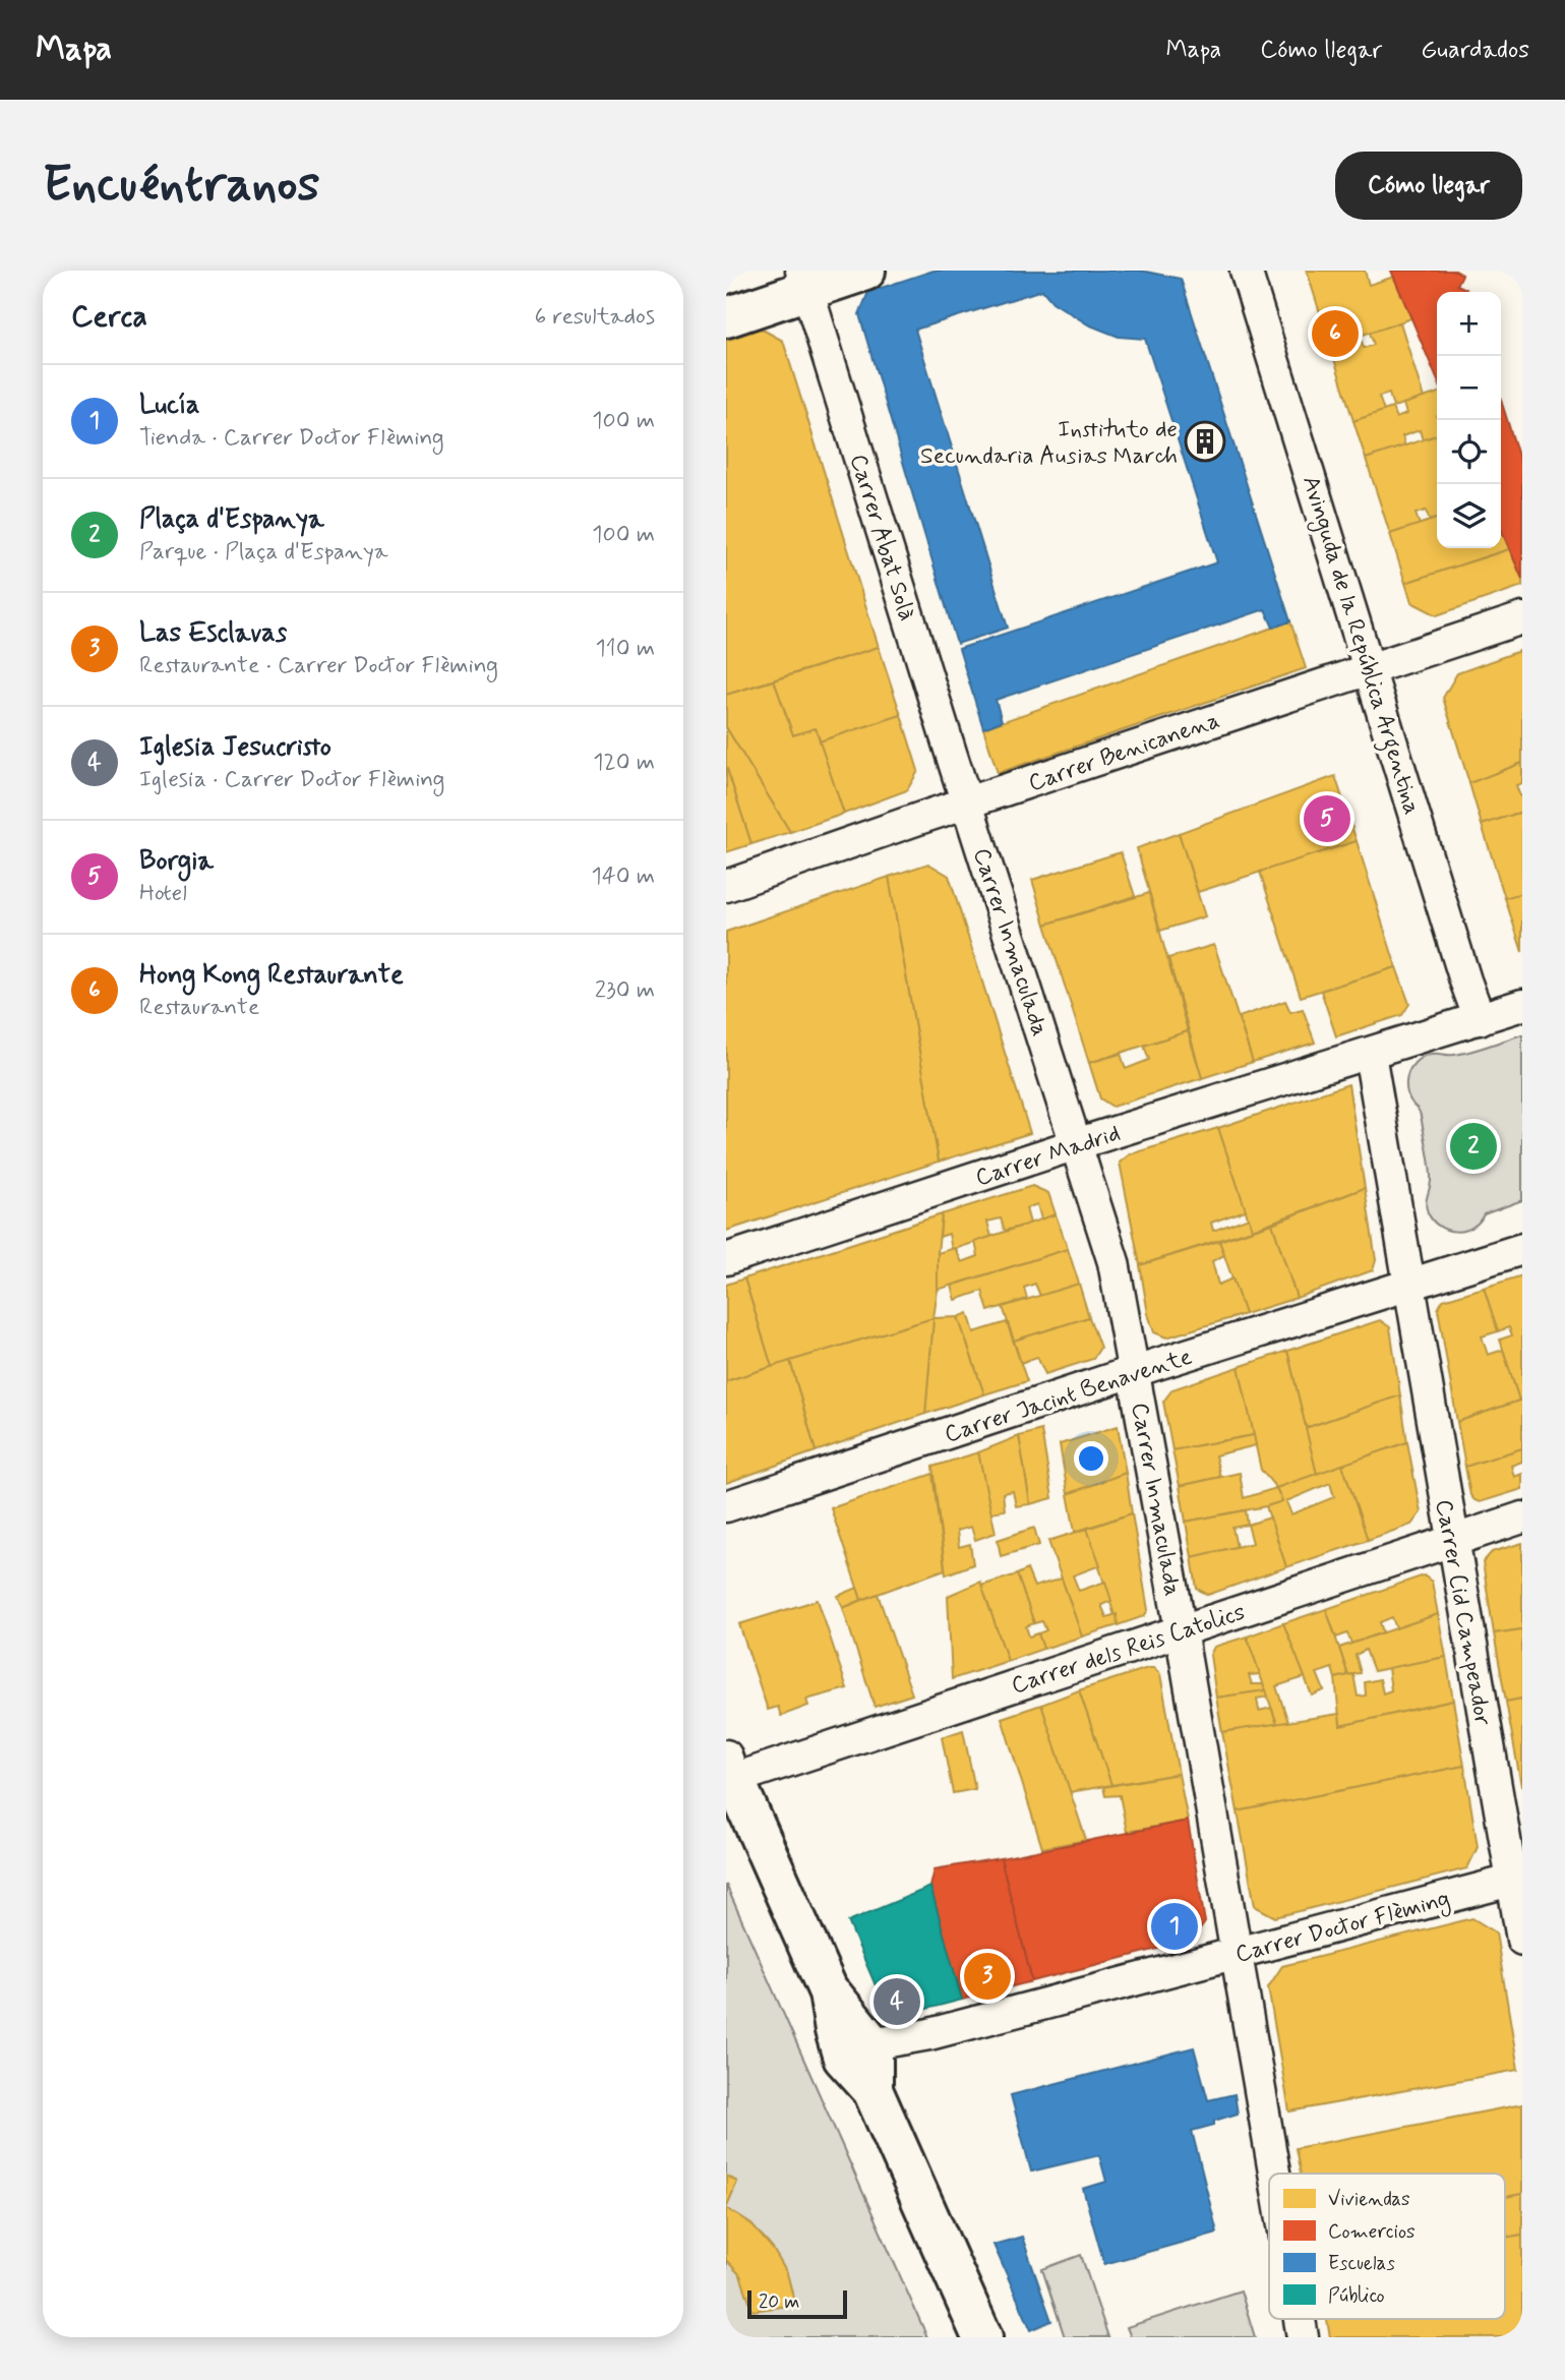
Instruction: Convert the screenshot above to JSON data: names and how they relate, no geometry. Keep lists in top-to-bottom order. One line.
{"streets":{"street":["Carrer Abat Solà","Avinguda de la República Argentina","Carrer Benicanena","Carrer Inmaculada","Carrer Madrid","Carrer Jacint Benavente","Carrer Cid Campeador","Carrer dels Reis Catolics","Carrer Doctor Flèming"]},"crossings":[["Carrer Abat Solà","Carrer Benicanena"],["Carrer Abat Solà","Carrer Inmaculada"],["Avinguda de la República Argentina","Carrer Benicanena"],["Avinguda de la República Argentina","Carrer Madrid"],["Carrer Benicanena","Carrer Inmaculada"],["Carrer Inmaculada","Carrer Madrid"],["Carrer Inmaculada","Carrer Jacint Benavente"],["Carrer Inmaculada","Carrer dels Reis Catolics"],["Carrer Inmaculada","Carrer Doctor Flèming"],["Carrer Madrid","Carrer Cid Campeador"],["Carrer Jacint Benavente","Carrer Cid Campeador"],["Carrer Cid Campeador","Carrer dels Reis Catolics"],["Carrer Cid Campeador","Carrer Doctor Flèming"]],"places":{"building":["Instituto de Secundaria Ausias March"]},"legend":["Viviendas","Comercios","Escuelas","Público"],"scale_bar":"20 m","page":{"header":"Mapa","nav":["Mapa","Cómo llegar","Guardados"],"buttons":"Cómo llegar","title":"Encuéntranos","heading":["Cerca","6 resultados"],"map_buttons":["+","−"],"pins":["6","5","2","1","3","4"],"list":[{"mark":"1","name":"Lucía","note":"Tienda · Carrer Doctor Flèming","value":"100 m"},{"mark":"2","name":"Plaça d'Espanya","note":"Parque · Plaça d'Espanya","value":"100 m"},{"mark":"3","name":"Las Esclavas","note":"Restaurante · Carrer Doctor Flèming","value":"110 m"},{"mark":"4","name":"Iglesia Jesucristo","note":"Iglesia · Carrer Doctor Flèming","value":"120 m"},{"mark":"5","name":"Borgia","note":"Hotel","value":"140 m"},{"mark":"6","name":"Hong Kong Restaurante","note":"Restaurante","value":"230 m"}],"scale":"20 m"}}
